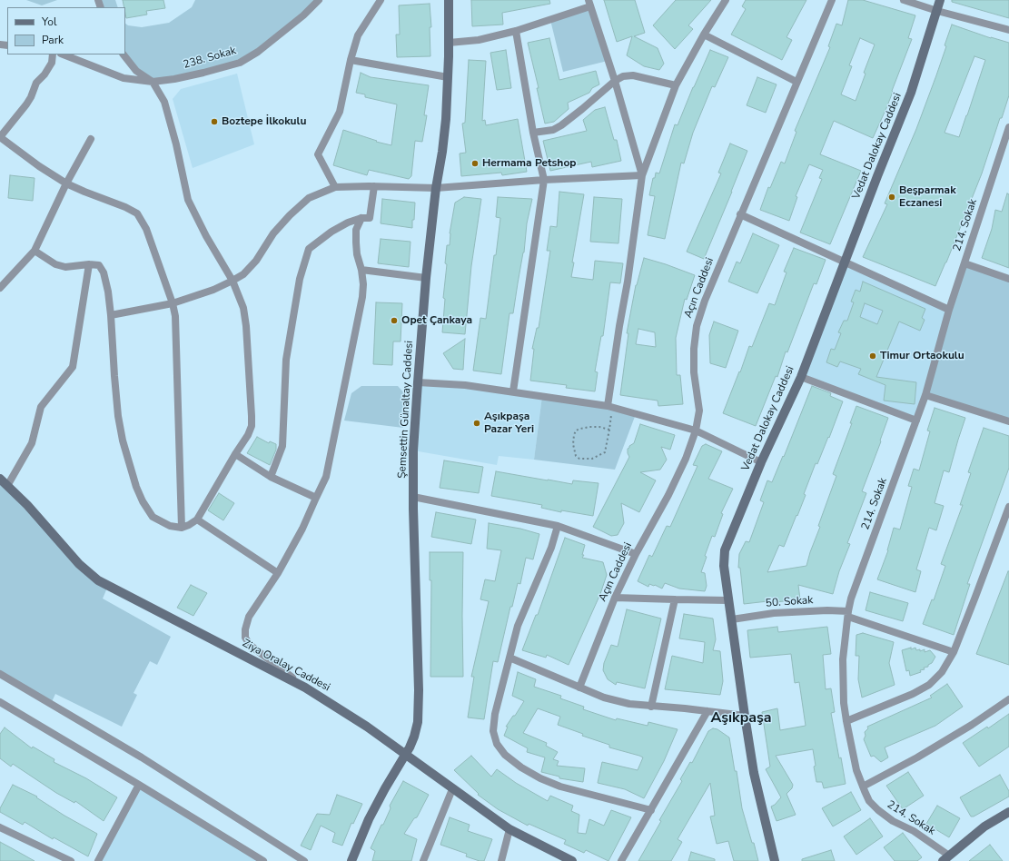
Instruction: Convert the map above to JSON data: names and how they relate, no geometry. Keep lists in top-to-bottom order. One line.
{"streets":{"street":["238. Sokak","Vedat Dalokay Caddesi","214. Sokak","Açın Caddesi","Şemsettin Günaltay Caddesi","50. Sokak","Ziya Oralay Caddesi"]},"crossings":[["Vedat Dalokay Caddesi","50. Sokak"],["214. Sokak","50. Sokak"],["Şemsettin Günaltay Caddesi","Ziya Oralay Caddesi"]],"districts":["Aşıkpaşa"],"places":["Boztepe İlkokulu","Hermama Petshop","Beşparmak Eczanesi","Opet Çankaya","Timur Ortaokulu","Aşıkpaşa Pazar Yeri"],"legend":["Yol","Park"]}
